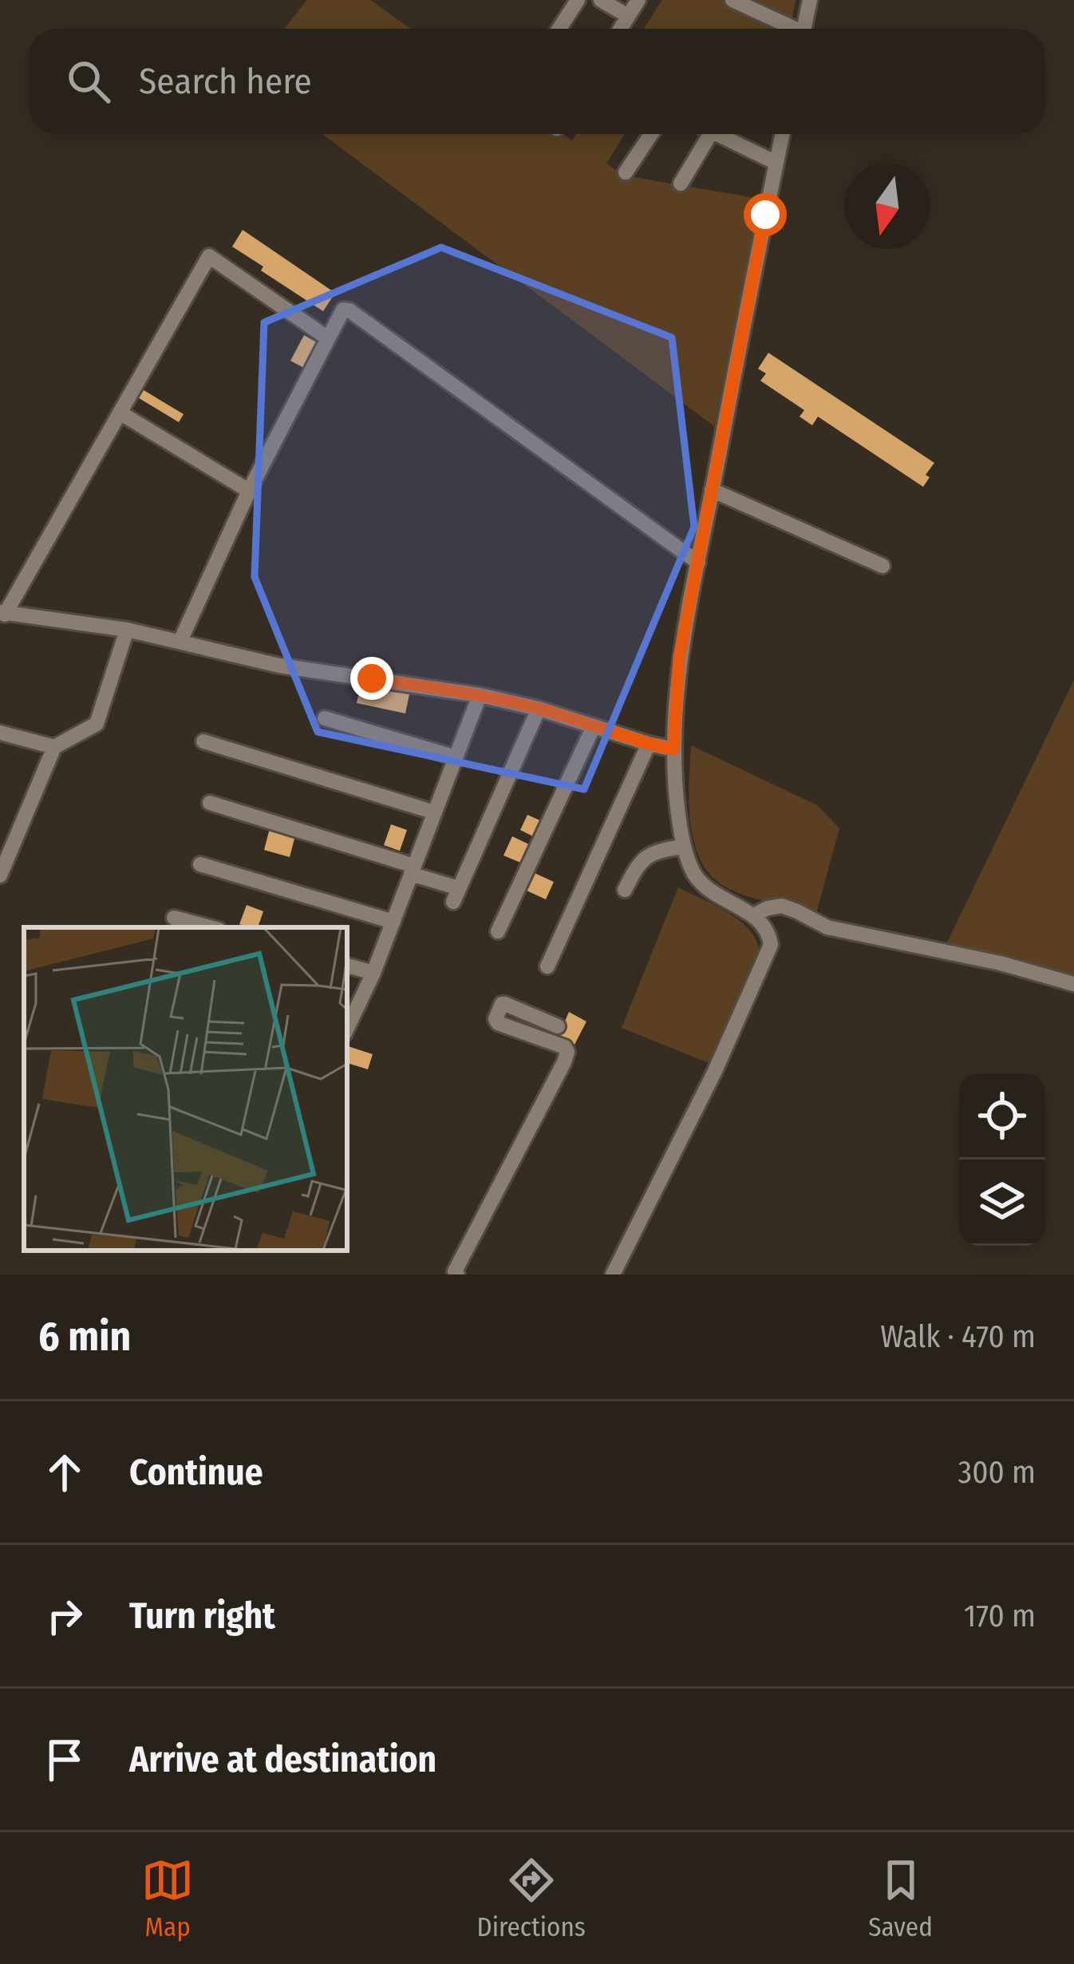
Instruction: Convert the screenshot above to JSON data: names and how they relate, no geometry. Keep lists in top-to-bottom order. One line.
{"north":"bottom","page":{"search":"Search here","heading":["6 min","Walk · 470 m"],"list":[["Continue","300 m"],["Turn right","170 m"],"Arrive at destination"],"nav":["Map","Directions","Saved"]}}
